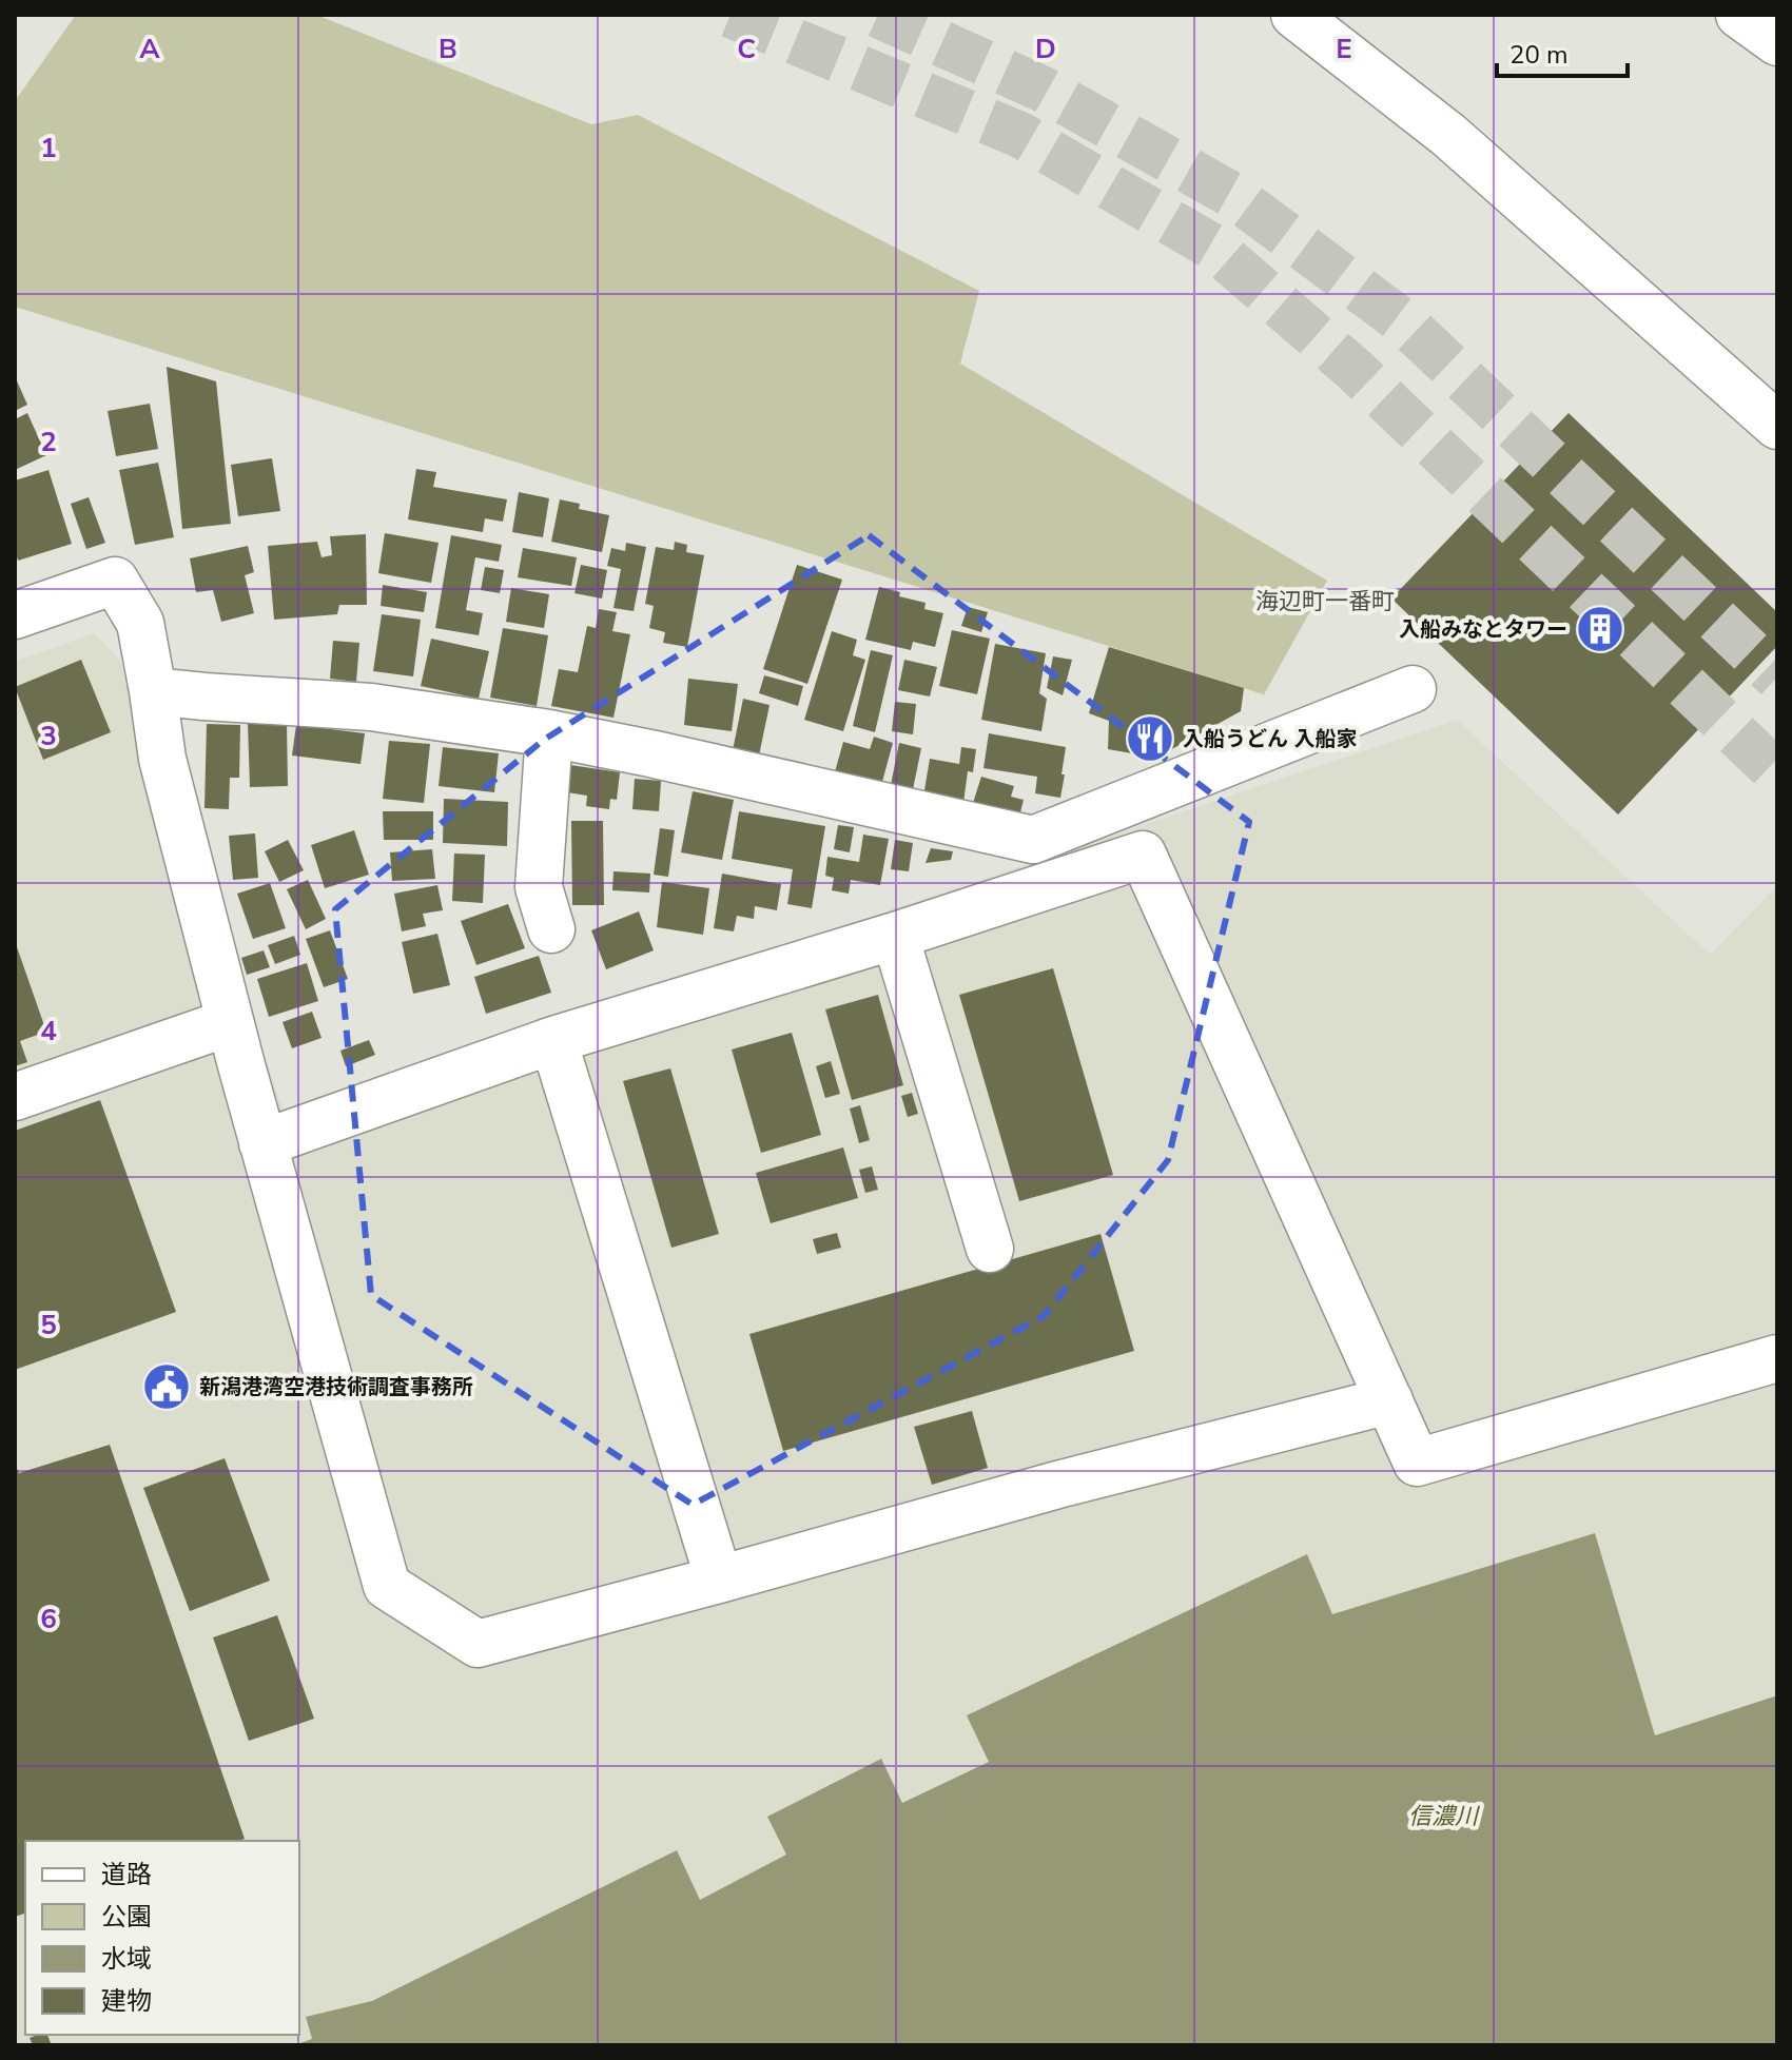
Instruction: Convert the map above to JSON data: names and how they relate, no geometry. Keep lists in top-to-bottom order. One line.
{"districts":["海辺町一番町"],"water":["信濃川"],"places":{"building":["入船みなとタワー"],"restaurant":["入船うどん 入船家"],"public building":["新潟港湾空港技術調査事務所"]},"legend":["道路","公園","水域","建物"],"scale_bar":"20 m","grid":{"columns":["A","B","C","D","E"],"rows":["1","2","3","4","5","6"]}}
